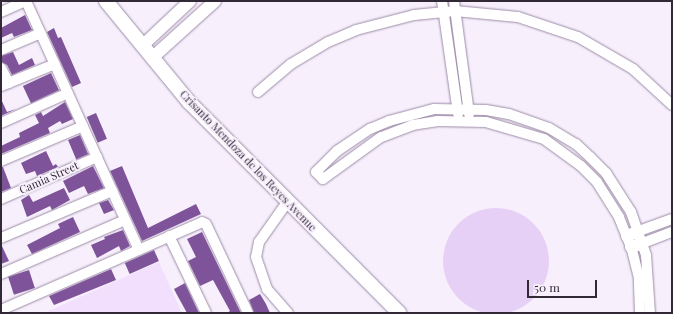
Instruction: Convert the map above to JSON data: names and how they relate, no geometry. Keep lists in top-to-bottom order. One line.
{"streets":{"main road":["Crisanto Mendoza de los Reyes Avenue"],"street":["Camia Street"]},"scale_bar":"50 m"}
